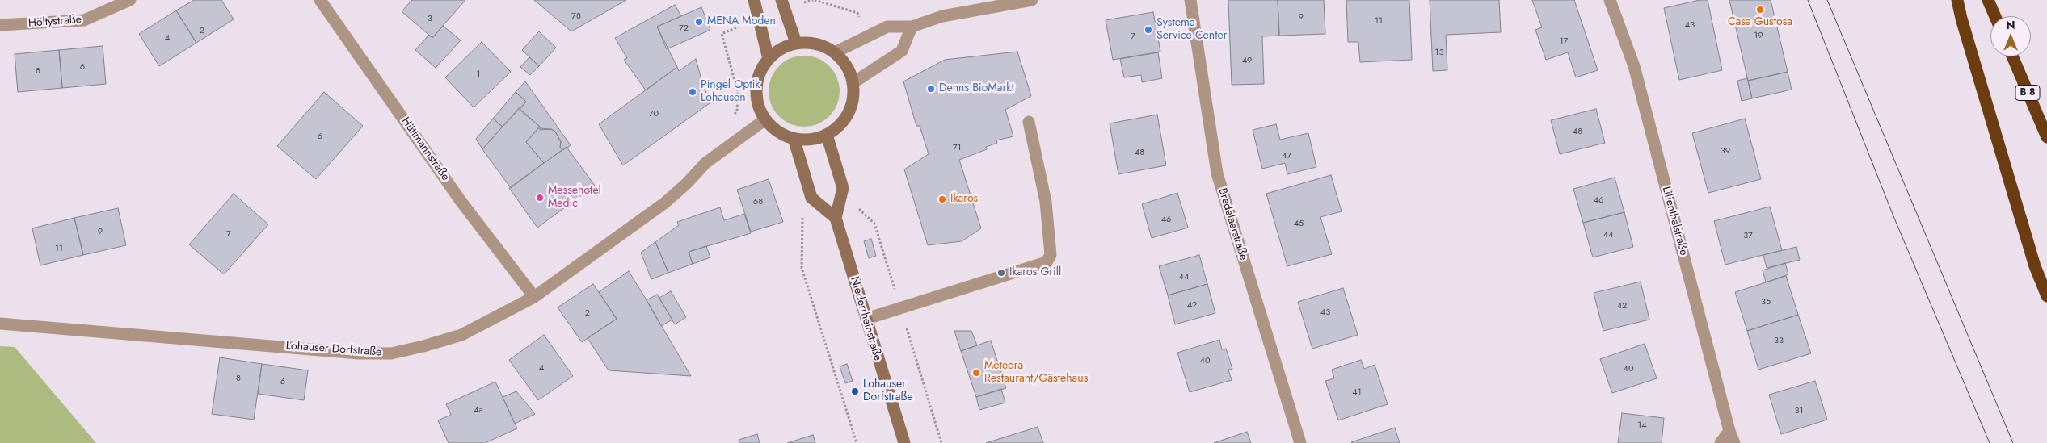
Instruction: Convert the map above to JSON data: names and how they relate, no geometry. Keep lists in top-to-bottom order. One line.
{"streets":{"highway":["B 8"],"street":["Höltystraße","Hüttmannstraße","Lilienthalstraße","Bredelaerstraße","Niederrheinstraße","Lohauser Dorfstraße"]},"crossings":[["Hüttmannstraße","Lohauser Dorfstraße"],["Niederrheinstraße","Lohauser Dorfstraße"]],"places":["Casa Gustosa","MENA Moden","Systema Service Center","Denns BioMarkt","Pingel Optik Lohausen","Messehotel Medici","Ikaros","Ikaros Grill","Meteora Restaurant/Gästehaus","Lohauser Dorfstraße"],"house_numbers":["78","9","3","11","43","72","2","19","7","4","17","13","49","6","8","1","70","48","6","71","39","48","47","46","68","46","45","9","7","44","37","11","44","35","42","42","43","2","33","40","4","40","8","6","41","4a","31","14"],"north":"top"}
